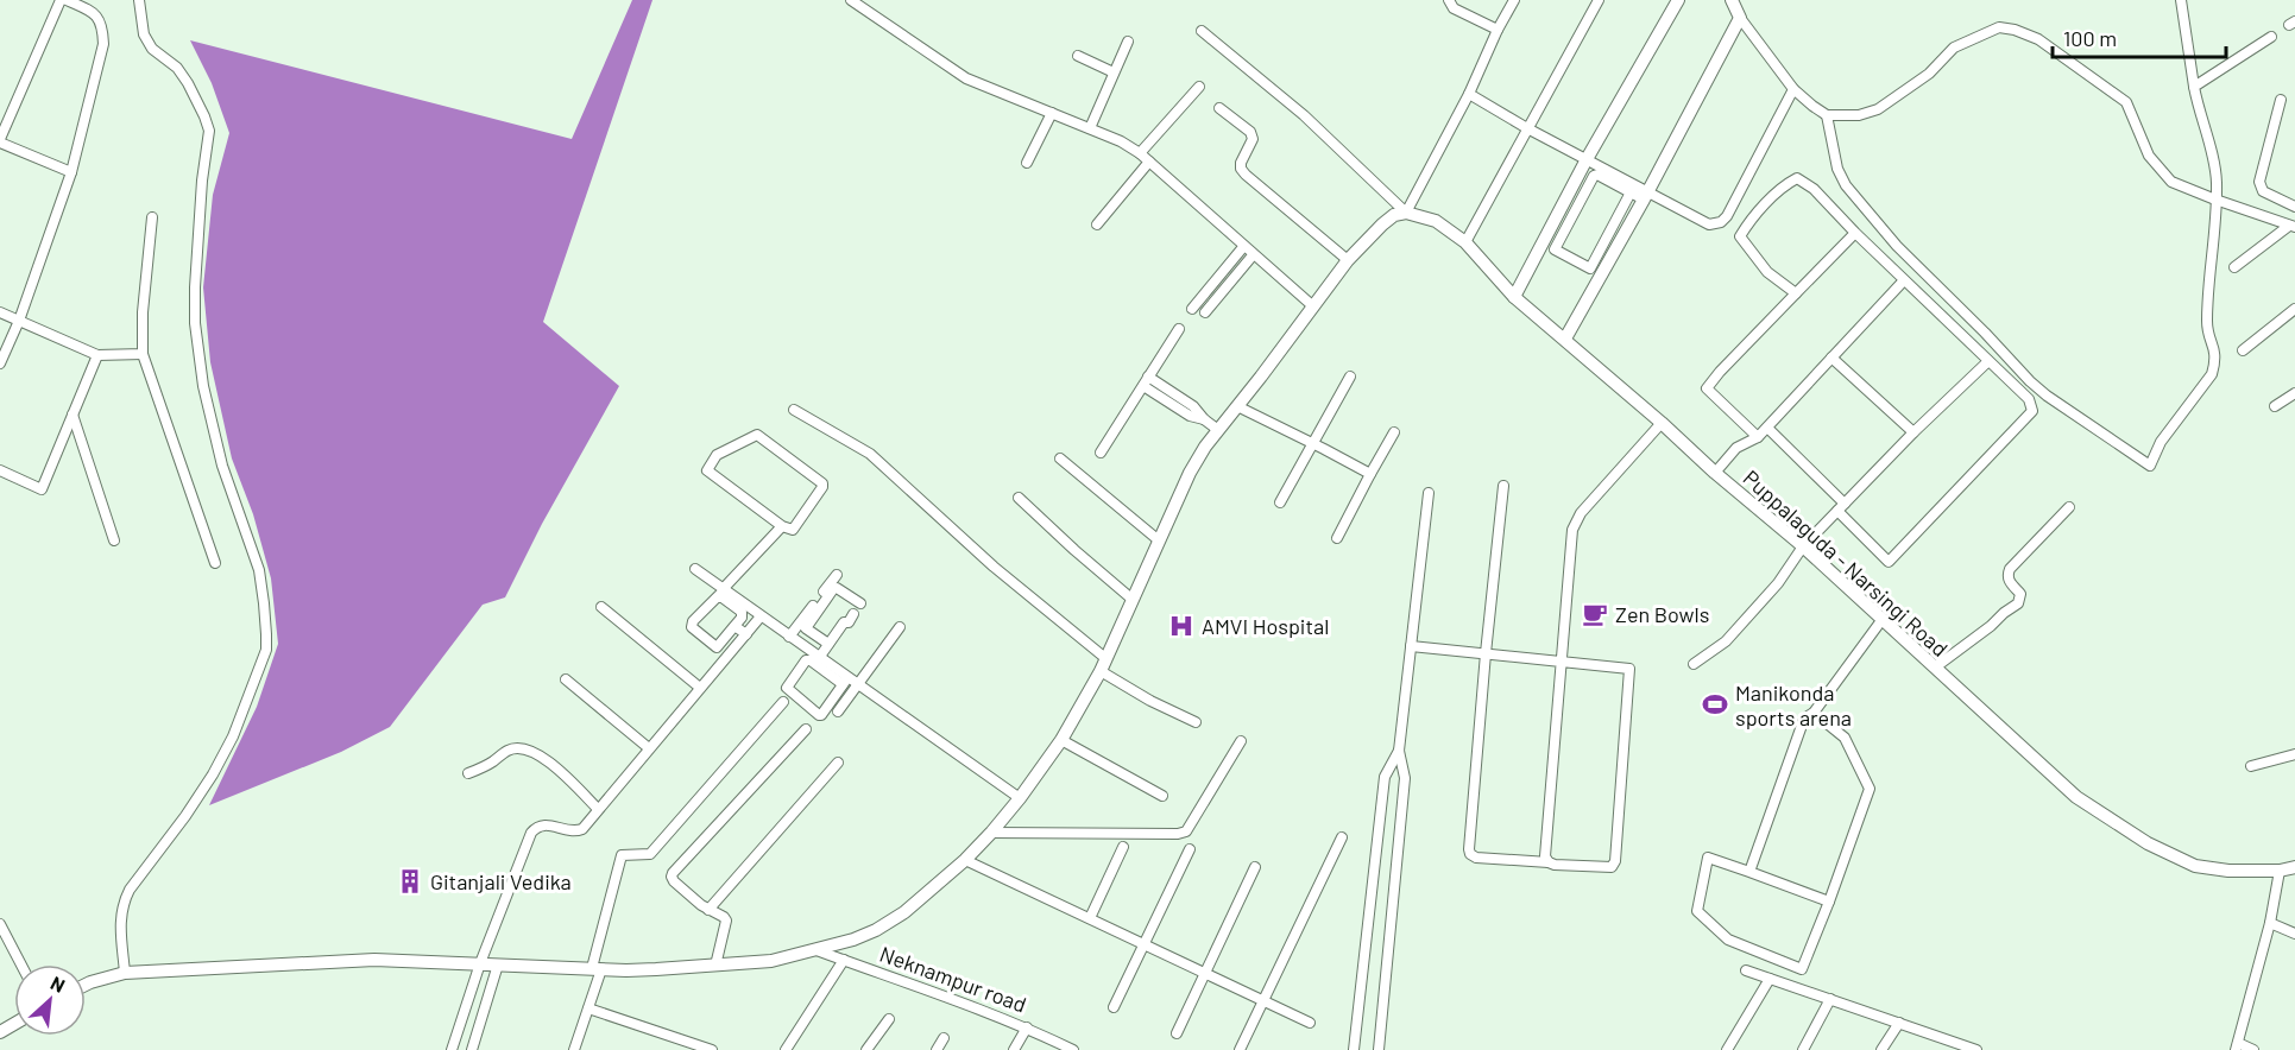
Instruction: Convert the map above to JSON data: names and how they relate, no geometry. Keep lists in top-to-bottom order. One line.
{"streets":{"street":["Puppalaguda - Narsingi Road","Neknampur road"]},"places":{"cafe":["Zen Bowls"],"hospital":["AMVI Hospital"],"sports":["Manikonda sports arena"],"building":["Gitanjali Vedika"]},"scale_bar":"100 m","north":"top right"}
